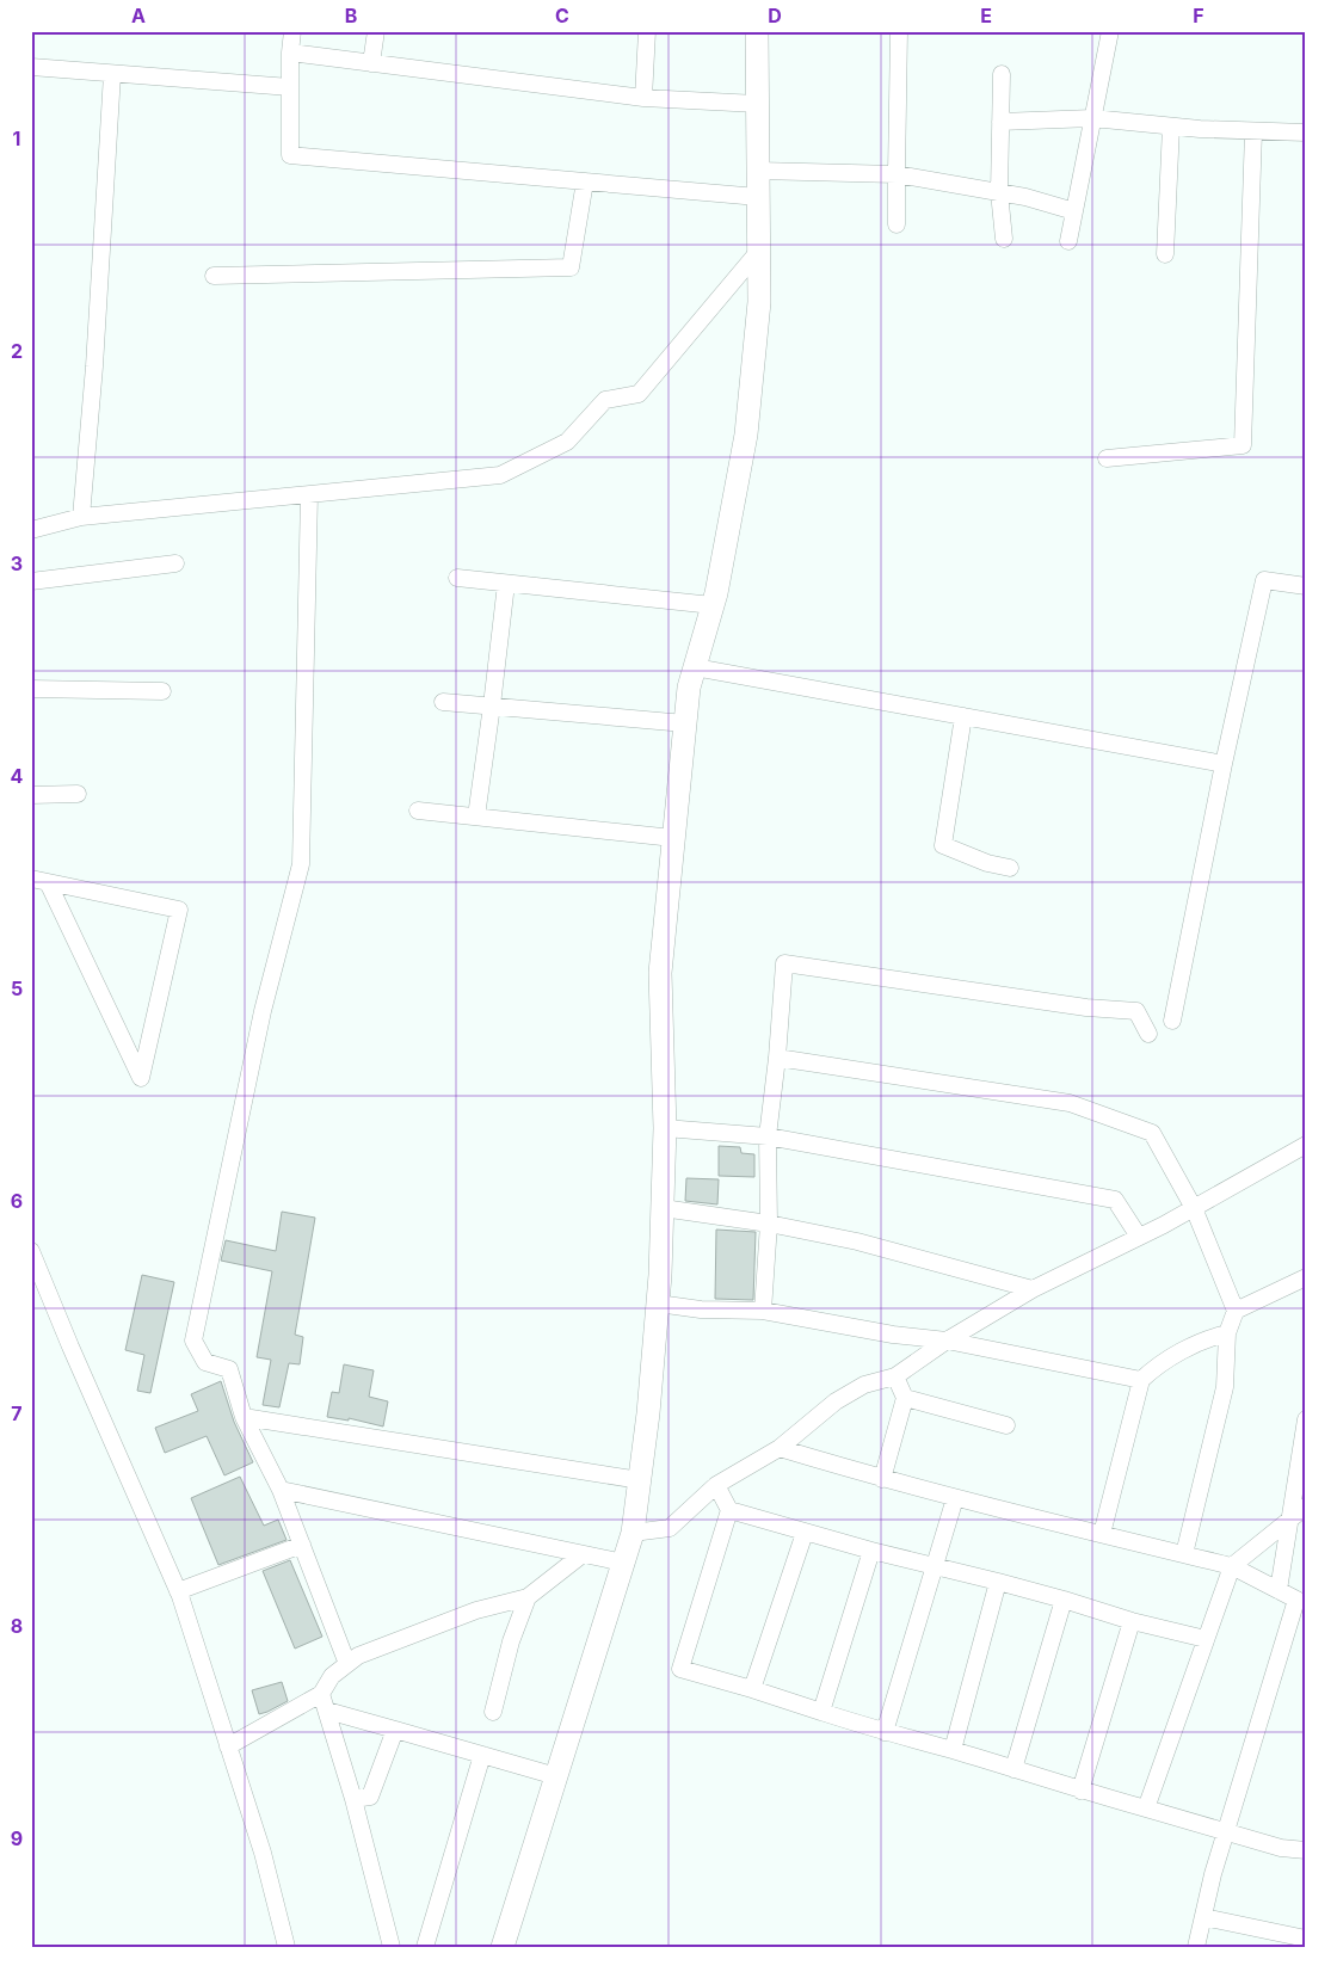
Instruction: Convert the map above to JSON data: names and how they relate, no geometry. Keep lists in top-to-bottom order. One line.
{"grid":{"columns":["A","B","C","D","E","F"],"rows":["1","2","3","4","5","6","7","8","9"]}}
